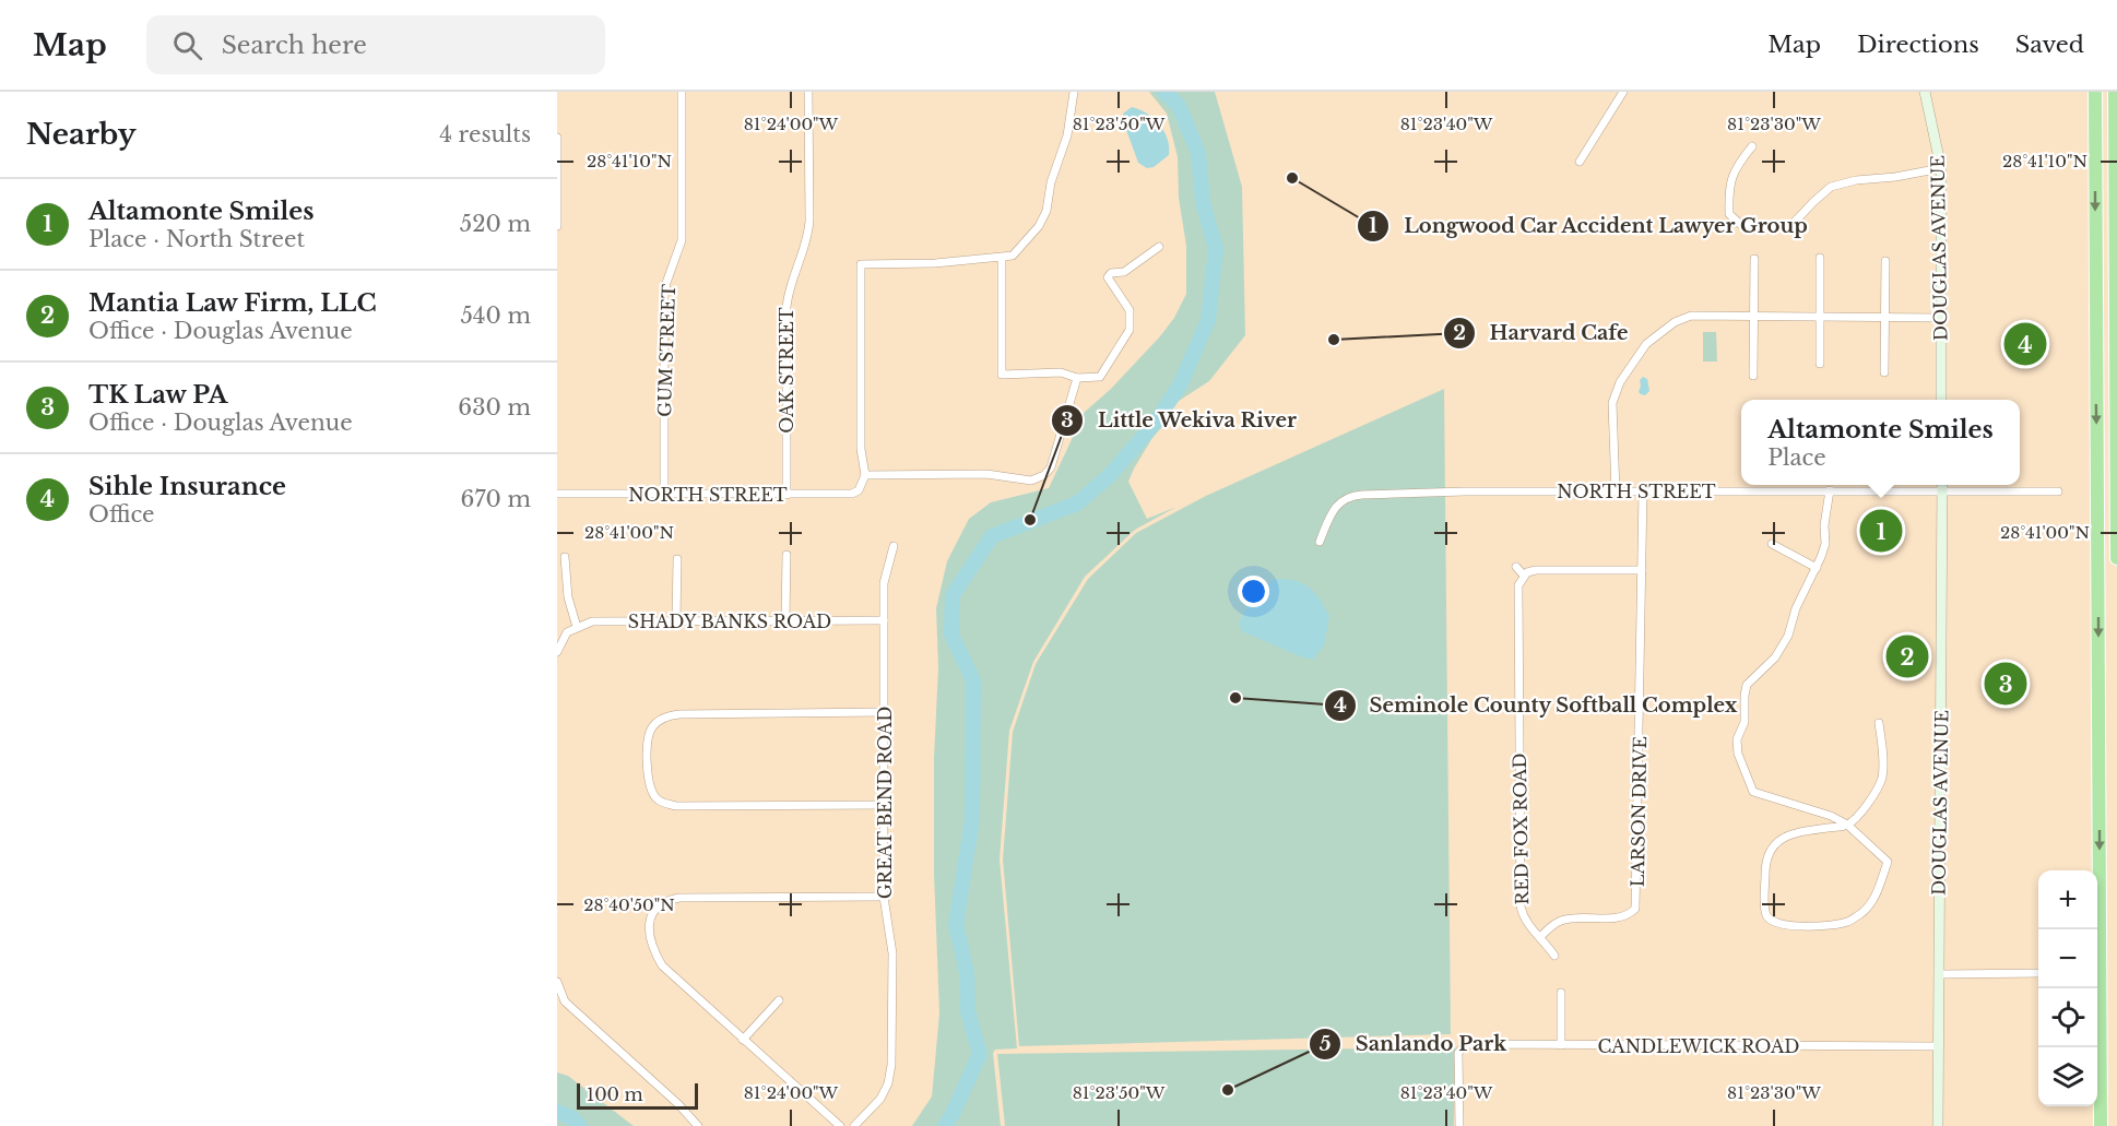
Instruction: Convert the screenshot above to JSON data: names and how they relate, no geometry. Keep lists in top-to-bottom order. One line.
{"streets":{"main road":["DOUGLAS AVENUE"],"street":["GUM STREET","OAK STREET","NORTH STREET","SHADY BANKS ROAD","GREAT BEND ROAD","LARSON DRIVE","RED FOX ROAD","CANDLEWICK ROAD"]},"crossings":[["DOUGLAS AVENUE","NORTH STREET"],["DOUGLAS AVENUE","CANDLEWICK ROAD"],["GUM STREET","NORTH STREET"],["OAK STREET","NORTH STREET"],["NORTH STREET","LARSON DRIVE"],["SHADY BANKS ROAD","GREAT BEND ROAD"],["LARSON DRIVE","RED FOX ROAD"]],"places":["Longwood Car Accident Lawyer Group","Harvard Cafe","Little Wekiva River","Seminole County Softball Complex","Sanlando Park"],"scale_bar":"100 m","page":{"header":"Map","search":"Search here","nav":["Map","Directions","Saved"],"heading":["Nearby","4 results"],"list":[{"mark":"1","name":"Altamonte Smiles","note":"Place · North Street","value":"520 m"},{"mark":"2","name":"Mantia Law Firm, LLC","note":"Office · Douglas Avenue","value":"540 m"},{"mark":"3","name":"TK Law PA","note":"Office · Douglas Avenue","value":"630 m"},{"mark":"4","name":"Sihle Insurance","note":"Office","value":"670 m"}],"pins":["4","1","2","3"],"popup":["Altamonte Smiles","Place"],"map_buttons":["+","−"],"scale":"100 m"},"coordinates":["81°24'00\"W","81°23'50\"W","81°23'40\"W","81°23'30\"W","28°41'10\"N","28°41'00\"N","28°40'50\"N"]}
